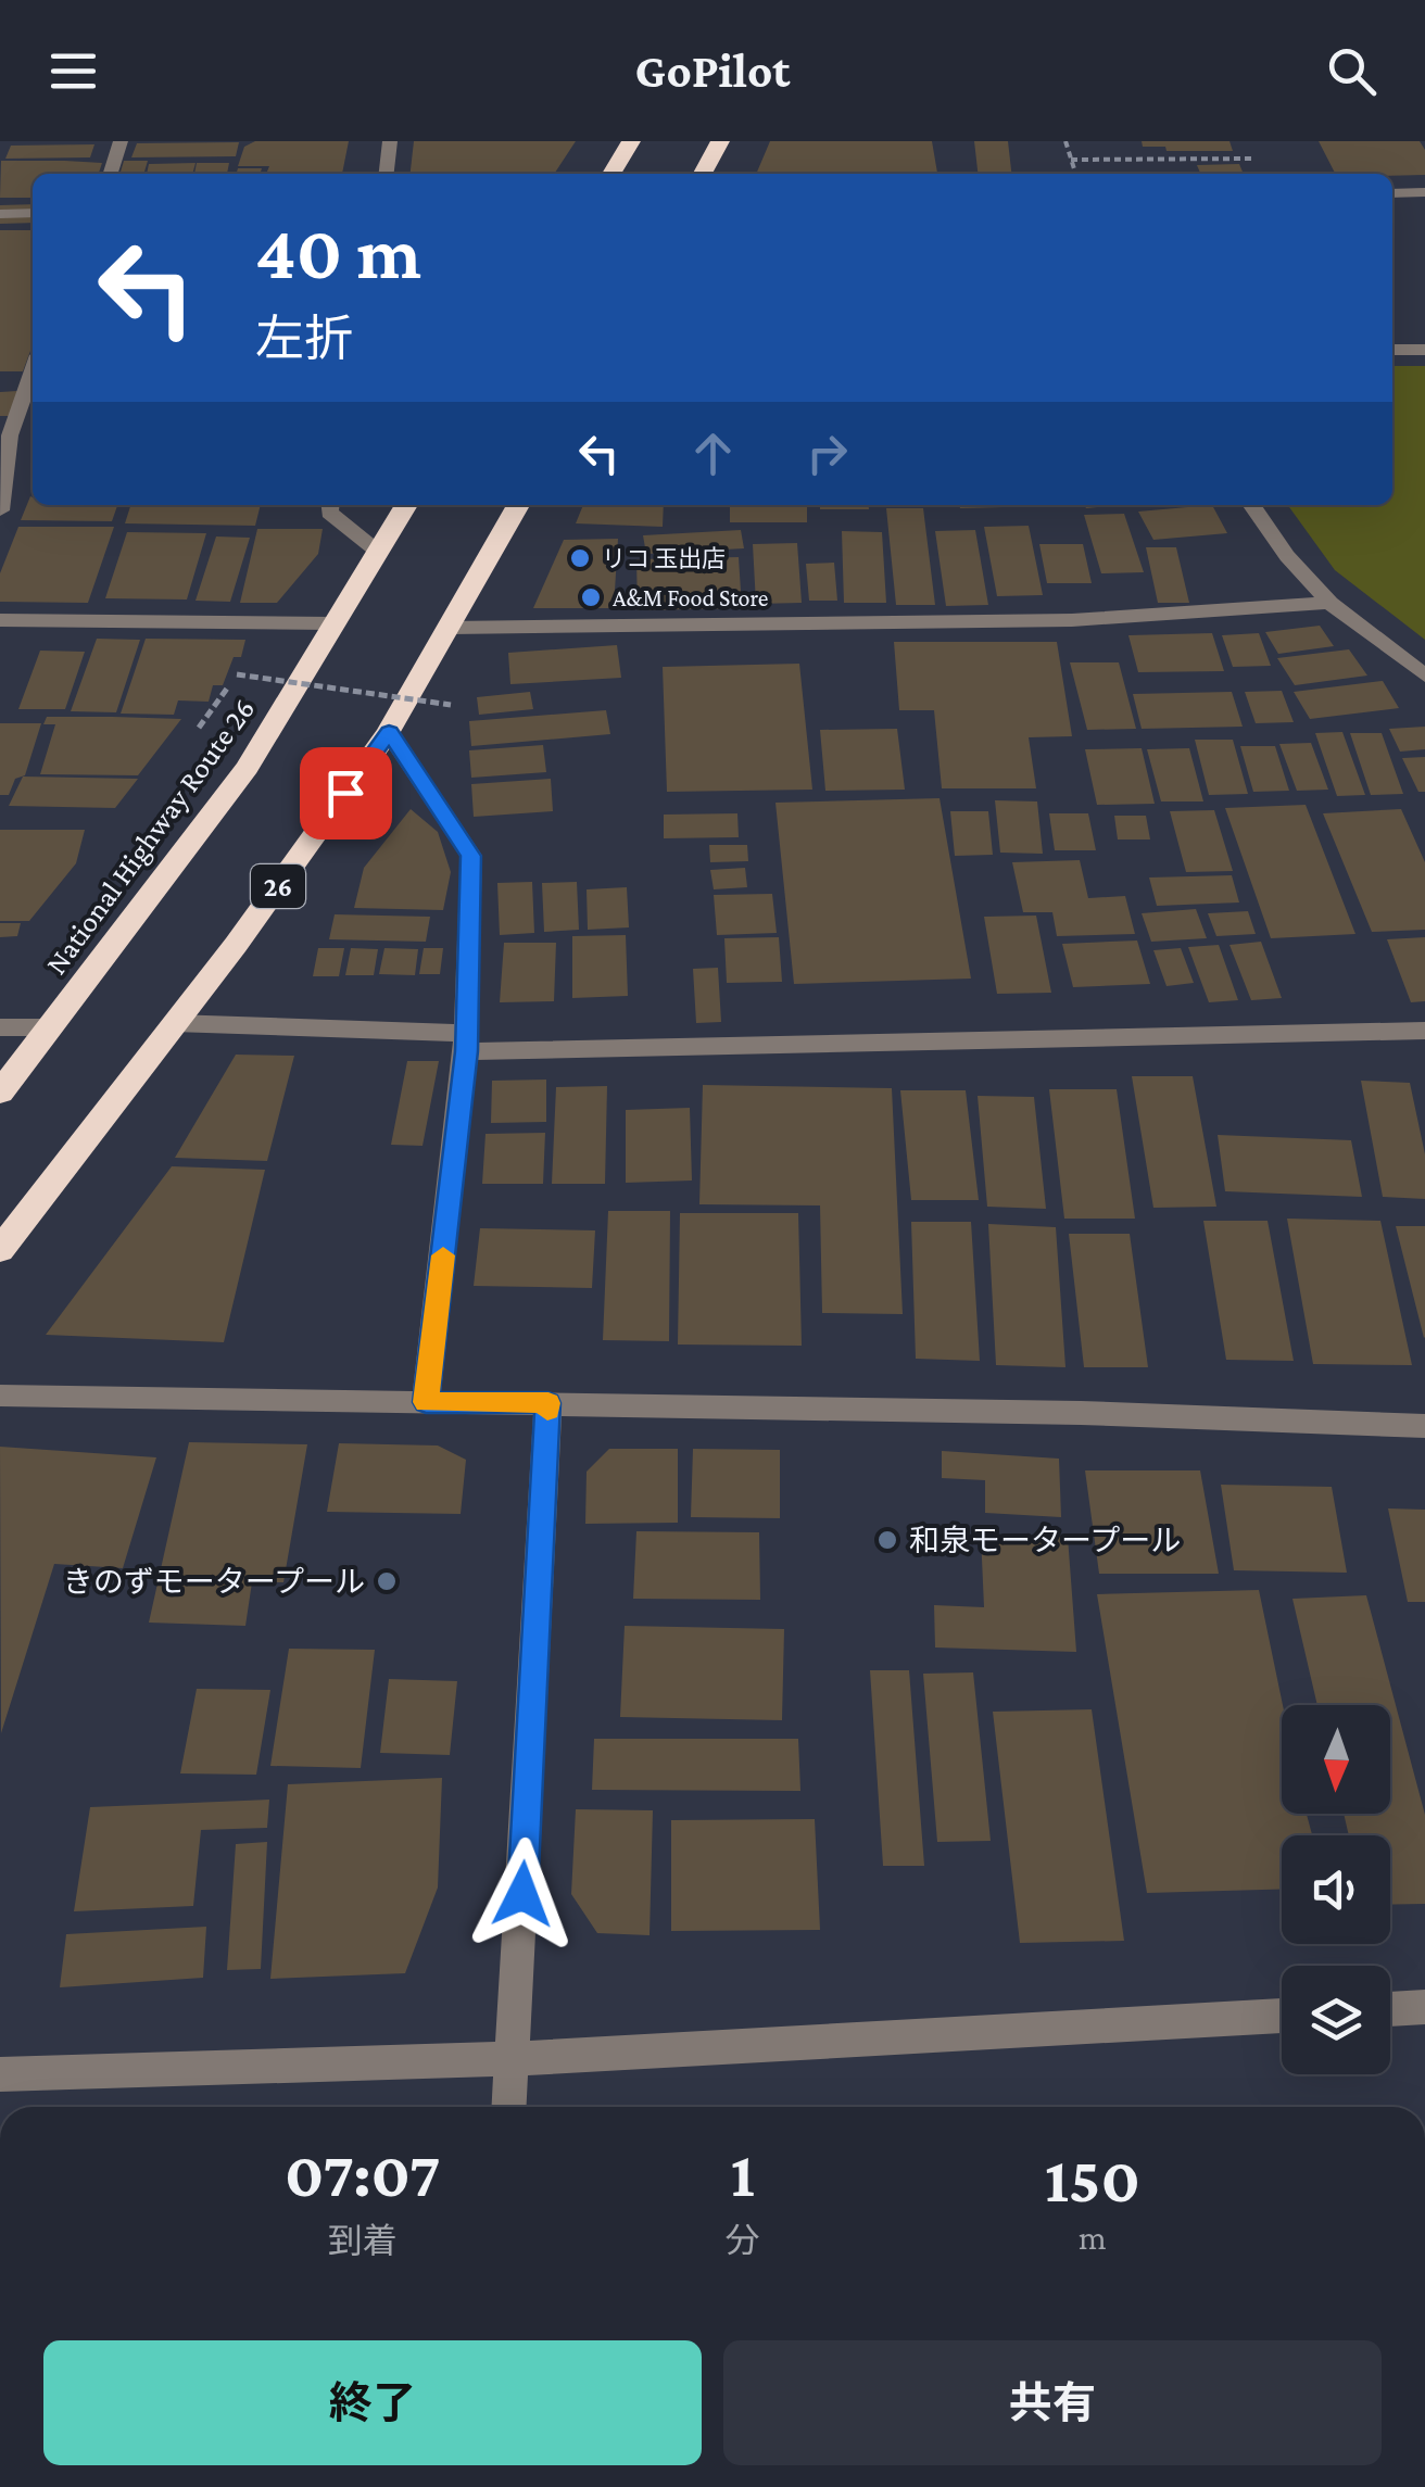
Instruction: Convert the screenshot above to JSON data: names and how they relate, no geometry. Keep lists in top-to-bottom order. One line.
{"streets":{"highway":["National Highway Route 26","26"]},"places":["リコ 玉出店","A&M Food Store","和泉モータープール","きのずモータープール"],"north":"bottom","page":{"header":"GoPilot","turn":["40 m","左折"],"eta":["07:07","到着","1","分","150","m"],"buttons":["終了","共有"]}}
